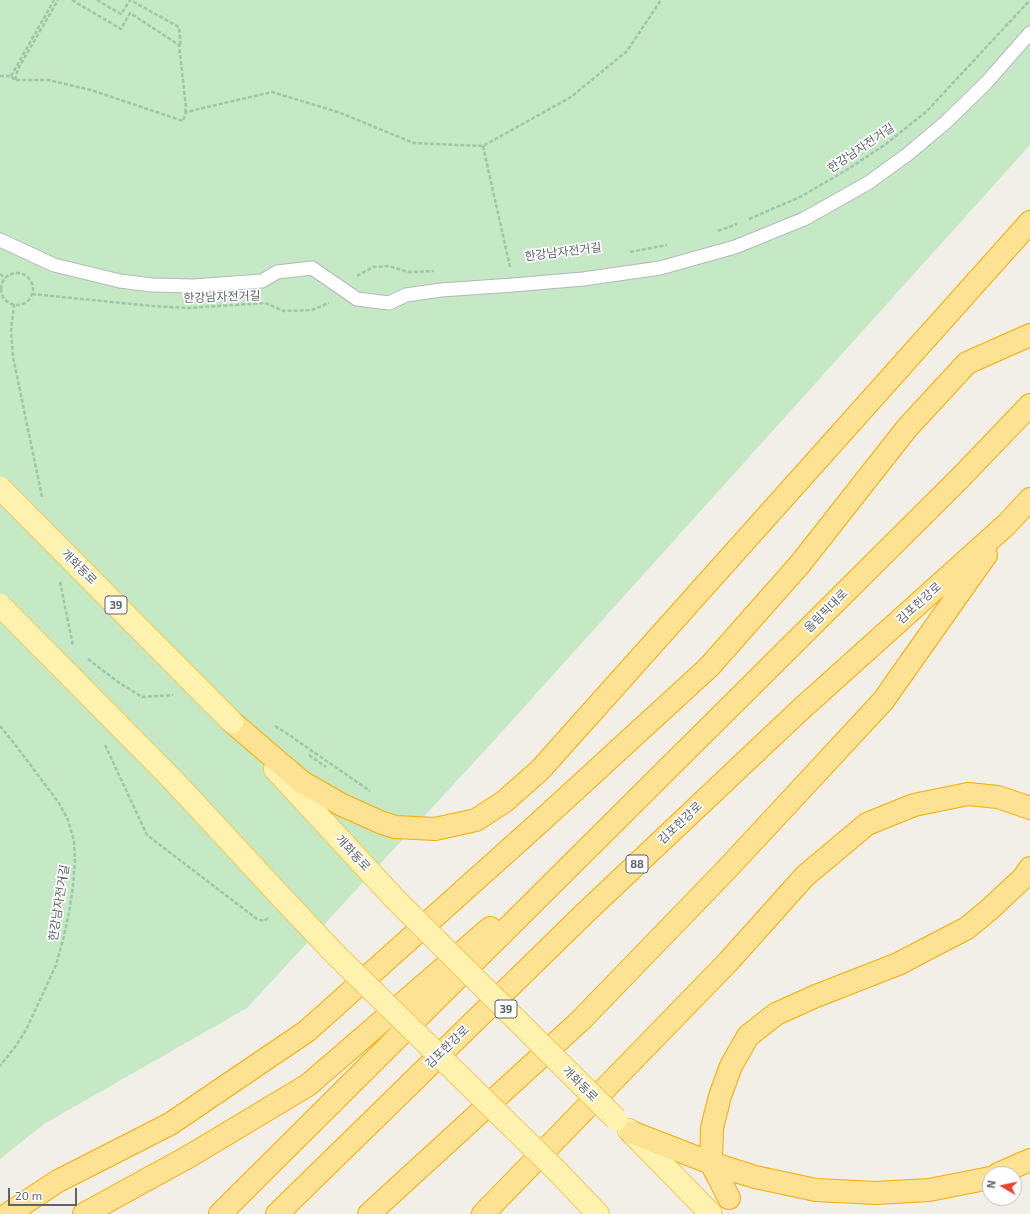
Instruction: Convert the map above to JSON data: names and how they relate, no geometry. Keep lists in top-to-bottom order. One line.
{"streets":{"highway":["김포한강로","올림픽대로","88"],"main road":["개화동로","39"],"path":["한강남자전거길"]},"crossings":[["김포한강로","88"]],"scale_bar":"20 m","north":"left"}
